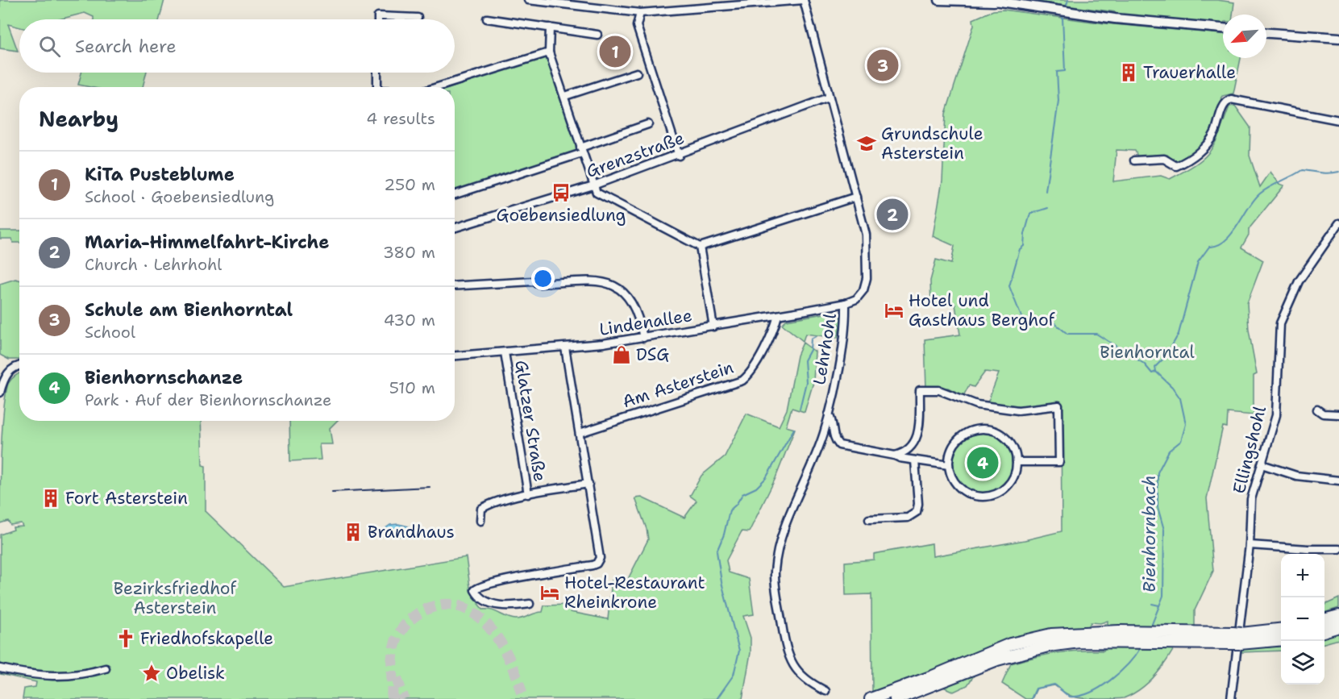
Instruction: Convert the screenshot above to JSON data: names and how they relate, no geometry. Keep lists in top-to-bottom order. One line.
{"streets":{"street":["Grenzstraße","Lindenallee","Lehrhohl","Am Asterstein","Glatzer Straße","Ellingshohl"]},"crossings":[["Grenzstraße","Lehrhohl"],["Lindenallee","Lehrhohl"],["Lindenallee","Am Asterstein"],["Lindenallee","Glatzer Straße"]],"water":["Bienhornbach"],"parks":["Bienhorntal","Bezirksfriedhof Asterstein"],"places":{"building":["Trauerhalle","Fort Asterstein","Brandhaus"],"school or university":["Grundschule Asterstein"],"bus stop":["Goebensiedlung"],"hotel":["Hotel und Gasthaus Berghof","Hotel-Restaurant Rheinkrone"],"shop":["DSG"],"church":["Friedhofskapelle"],"place":["Obelisk"]},"north":"bottom left","page":{"search":"Search here","pins":["1","3","2","4"],"heading":["Nearby","4 results"],"list":[{"mark":"1","name":"KiTa Pusteblume","note":"School · Goebensiedlung","value":"250 m"},{"mark":"2","name":"Maria-Himmelfahrt-Kirche","note":"Church · Lehrhohl","value":"380 m"},{"mark":"3","name":"Schule am Bienhorntal","note":"School","value":"430 m"},{"mark":"4","name":"Bienhornschanze","note":"Park · Auf der Bienhornschanze","value":"510 m"}],"map_buttons":["+","−"]}}
